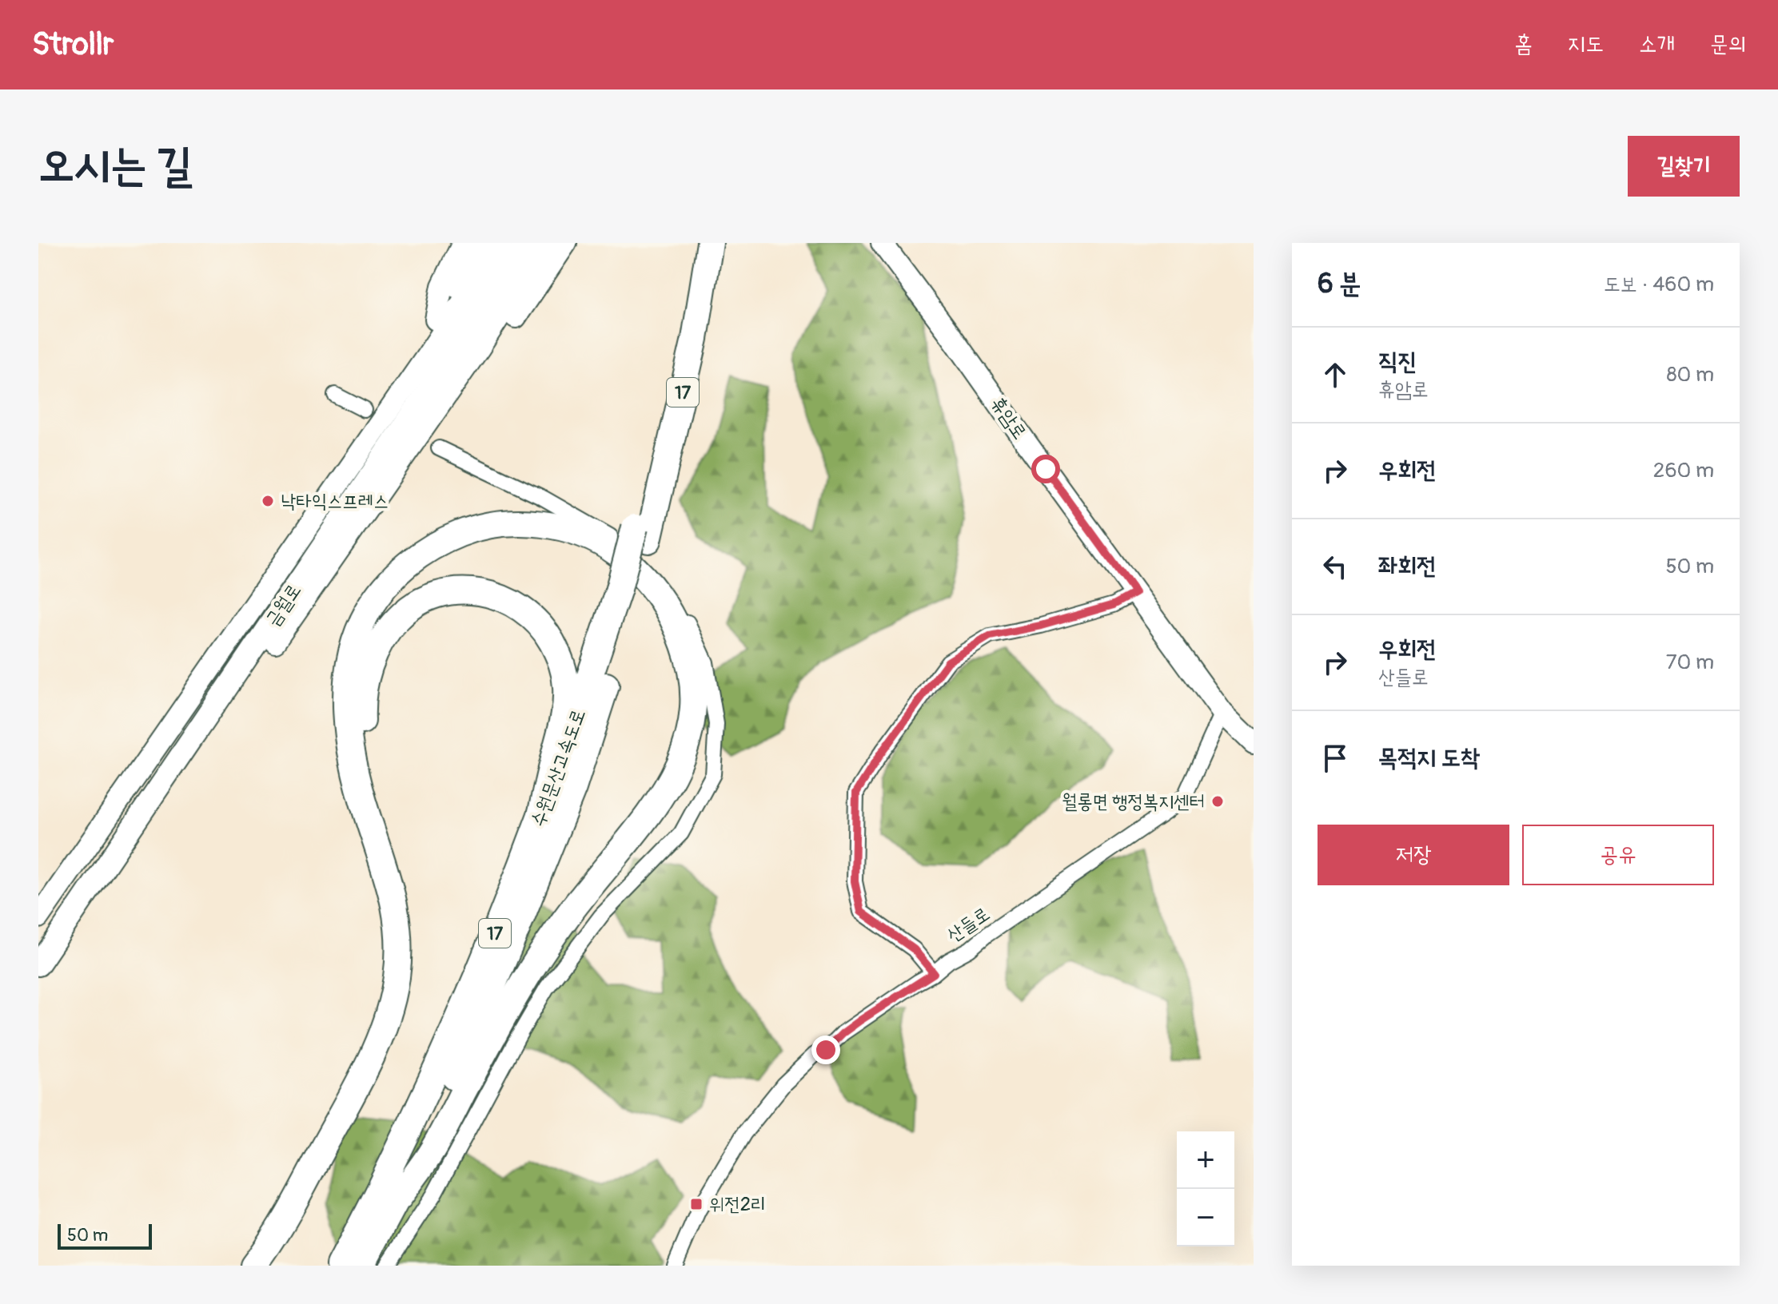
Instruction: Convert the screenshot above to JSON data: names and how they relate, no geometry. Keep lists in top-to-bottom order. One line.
{"streets":{"highway":["17","수원문산고속도로"],"main road":["휴암로","금월로"],"street":["산들로"]},"crossings":[["휴암로","산들로"]],"places":{"other":["낙타익스프레스","월롱면 행정복지센터"],"transit":["위전2리"]},"scale_bar":"50 m","page":{"header":"Strollr","nav":["홈","지도","소개","문의"],"buttons":["길찾기",["저장","공유"]],"title":"오시는 길","heading":["6 분","도보 · 460 m"],"list":[["직진","휴암로","80 m"],["우회전","260 m"],["좌회전","50 m"],["우회전","산들로","70 m"],"목적지 도착"],"map_buttons":["+","−"],"scale":"50 m"}}
